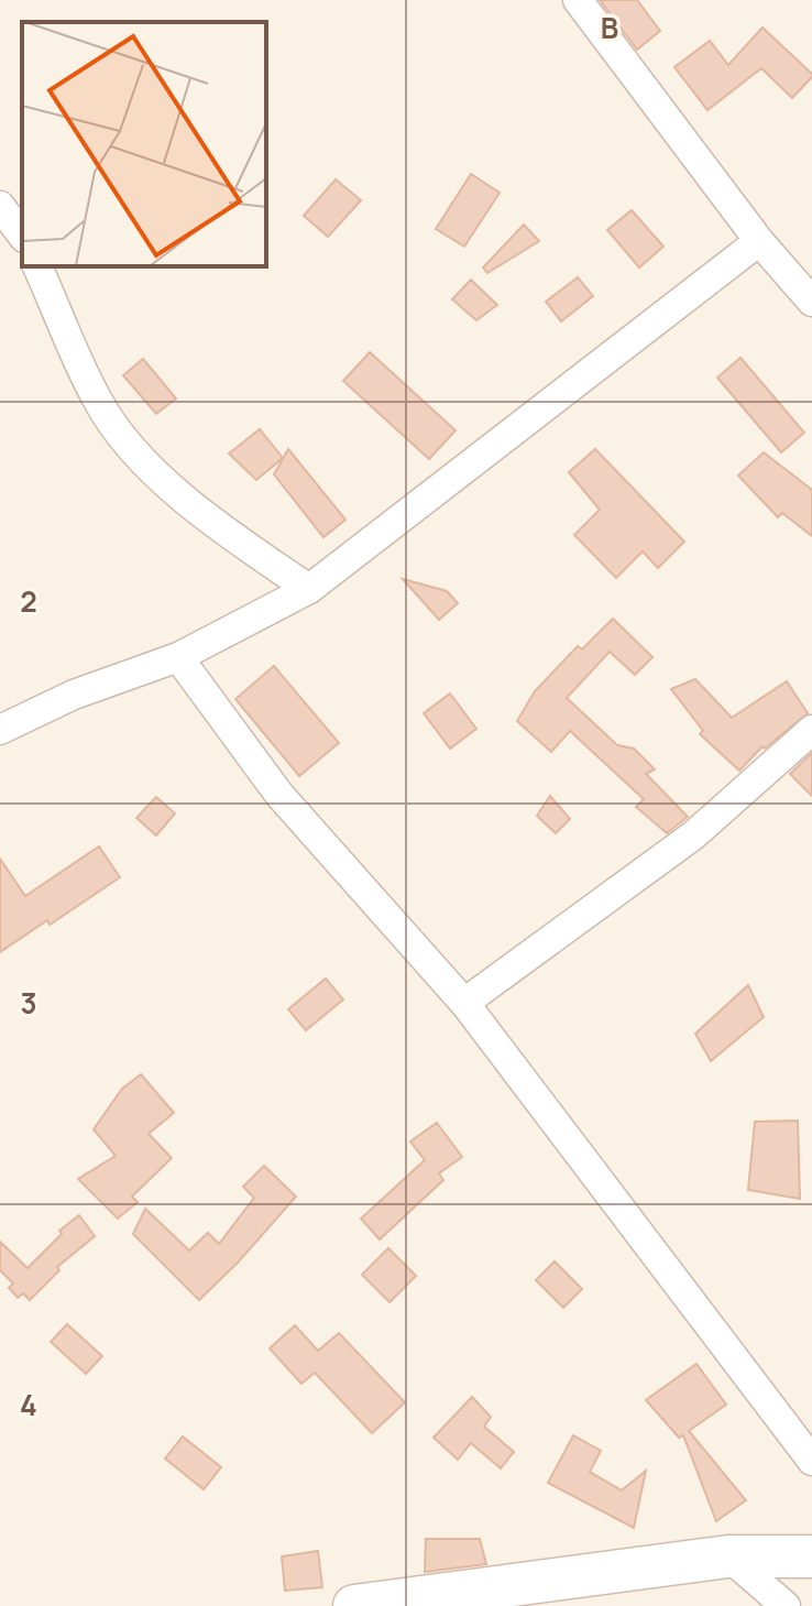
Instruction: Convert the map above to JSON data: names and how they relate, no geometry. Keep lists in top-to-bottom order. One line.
{"grid":{"columns":["B"],"rows":["2","3","4"]}}
